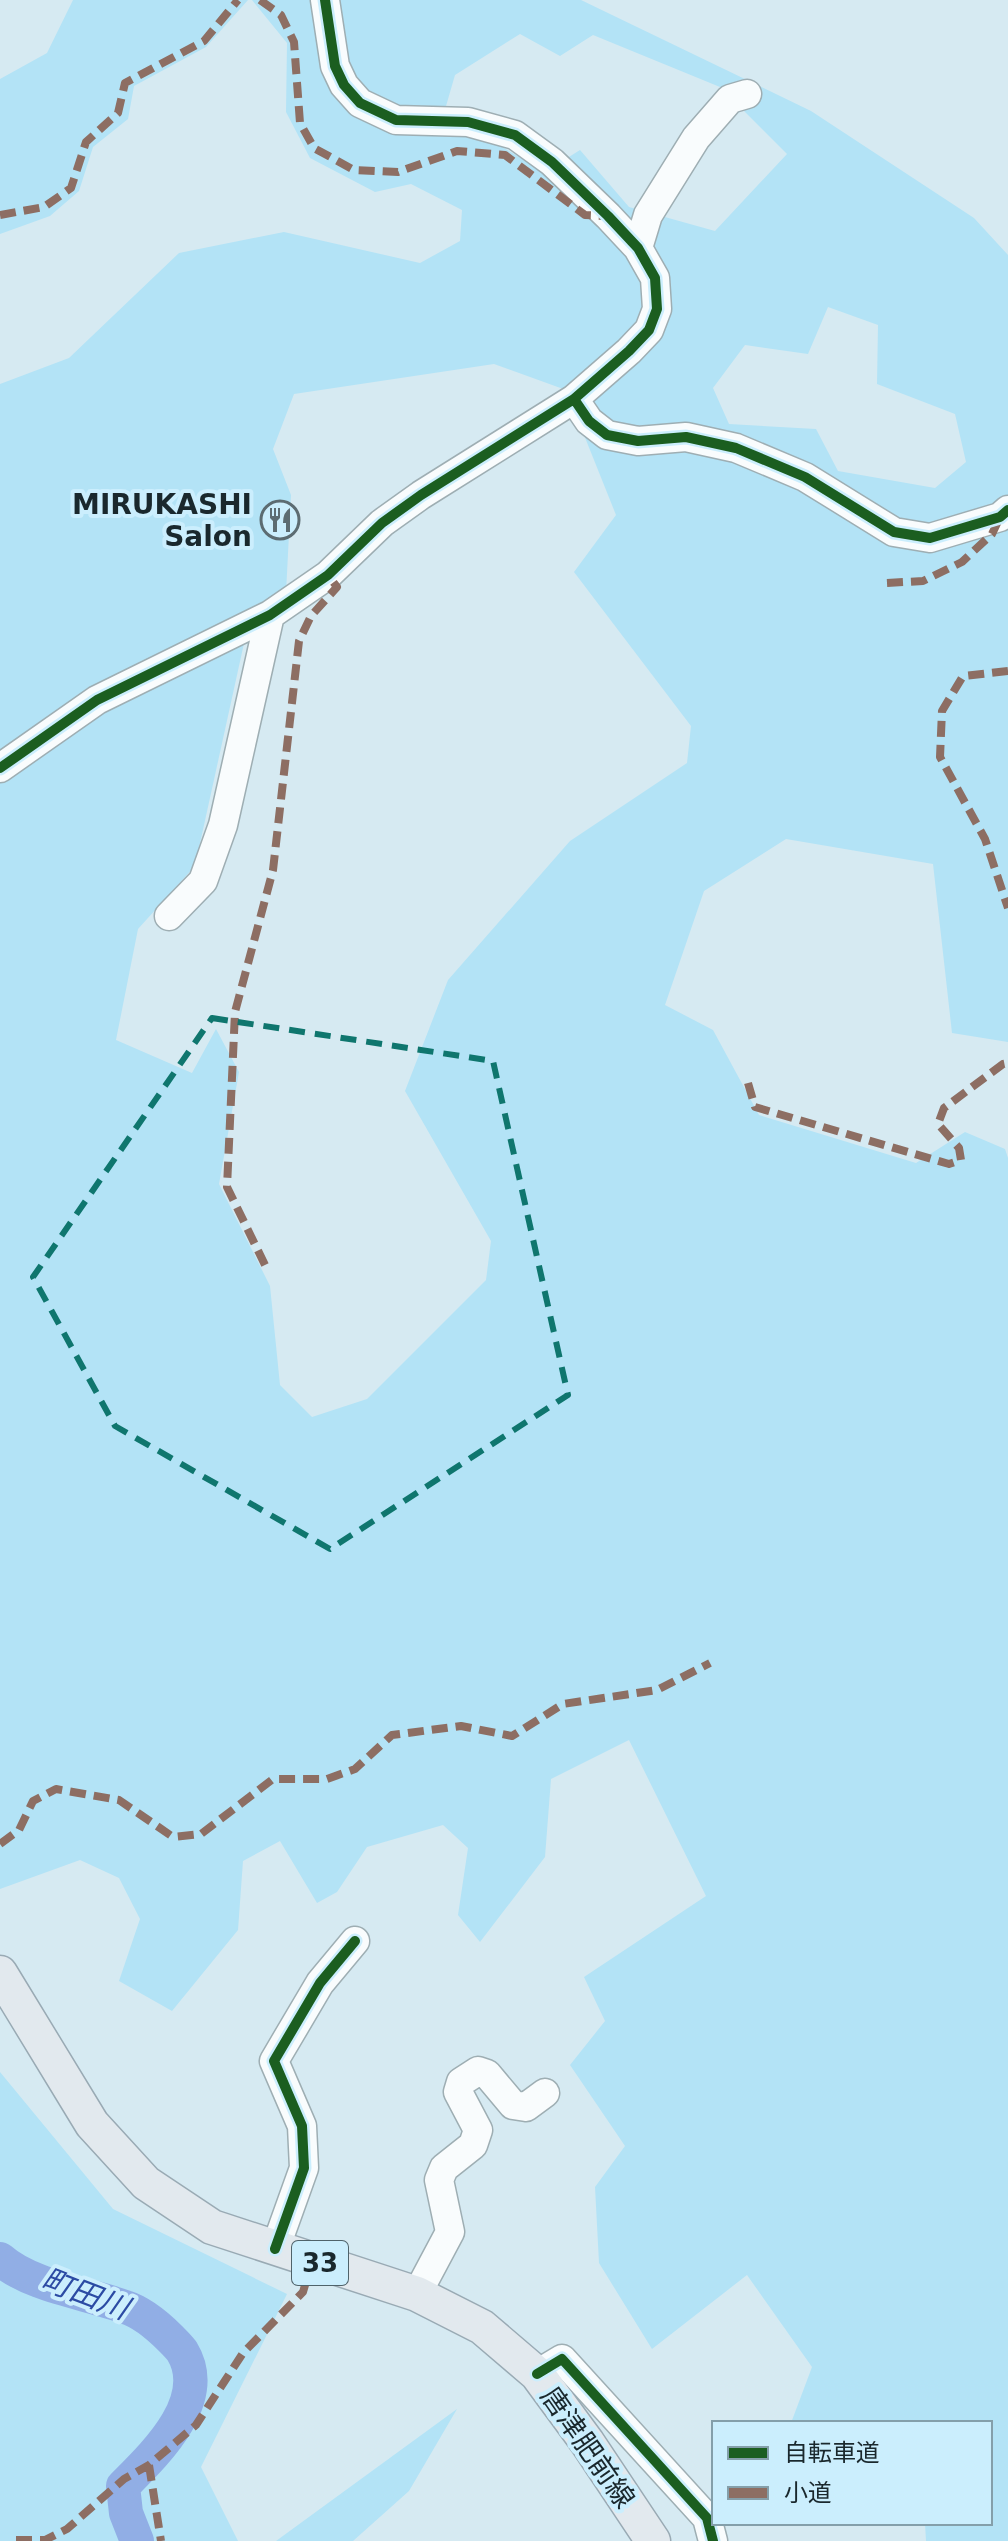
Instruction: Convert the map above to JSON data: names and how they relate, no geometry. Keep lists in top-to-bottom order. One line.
{"streets":{"main road":["33","唐津肥前線"]},"water":["町田川"],"places":{"restaurant":["MIRUKASHI Salon"]},"legend":["自転車道","小道"]}
